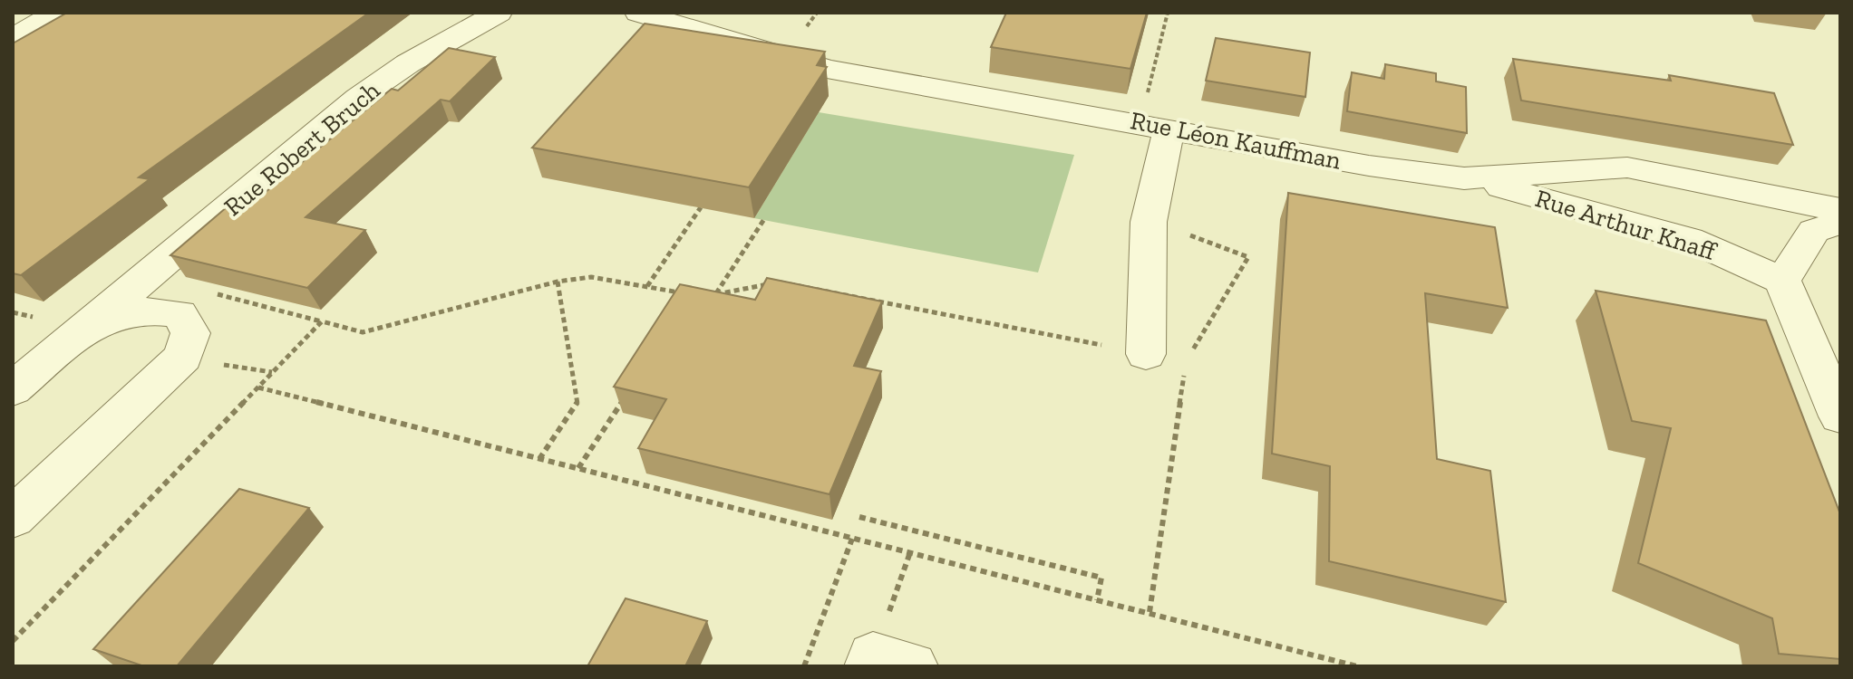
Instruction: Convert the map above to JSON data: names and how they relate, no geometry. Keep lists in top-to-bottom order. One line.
{"streets":{"street":["Rue Léon Kauffman","Rue Robert Bruch","Rue Arthur Knaff"]},"crossings":[["Rue Léon Kauffman","Rue Arthur Knaff"]]}
